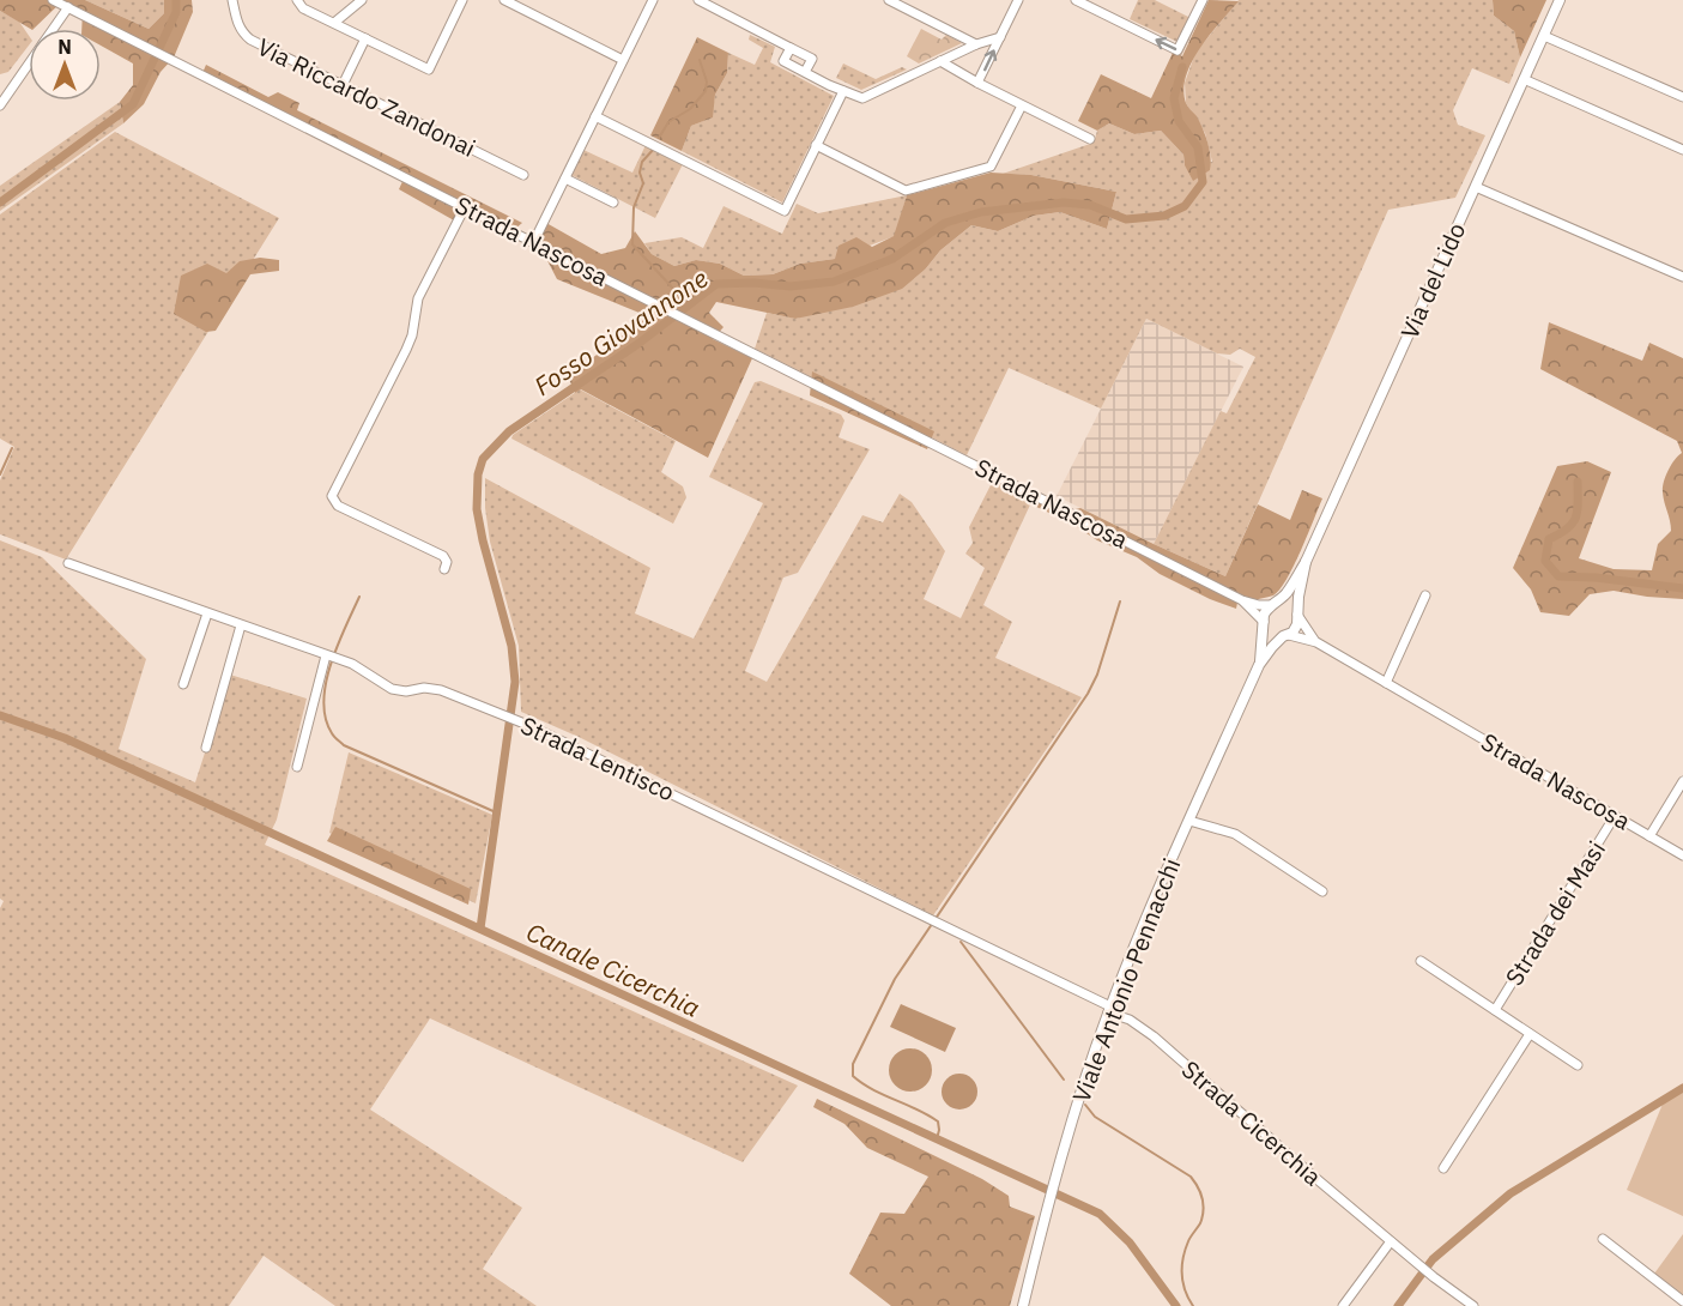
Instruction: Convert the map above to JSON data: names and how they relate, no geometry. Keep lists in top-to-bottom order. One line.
{"streets":{"main road":["Via del Lido","Viale Antonio Pennacchi"],"street":["Via Riccardo Zandonai","Strada Nascosa","Strada Lentisco","Strada dei Masi","Strada Cicerchia"]},"crossings":[["Strada Nascosa","Via del Lido"],["Strada Nascosa","Strada dei Masi"],["Strada Nascosa","Viale Antonio Pennacchi"],["Via del Lido","Viale Antonio Pennacchi"],["Strada Lentisco","Viale Antonio Pennacchi"],["Strada Lentisco","Strada Cicerchia"],["Viale Antonio Pennacchi","Strada Cicerchia"]],"water":["Fosso Giovannone","Canale Cicerchia"],"north":"top"}
